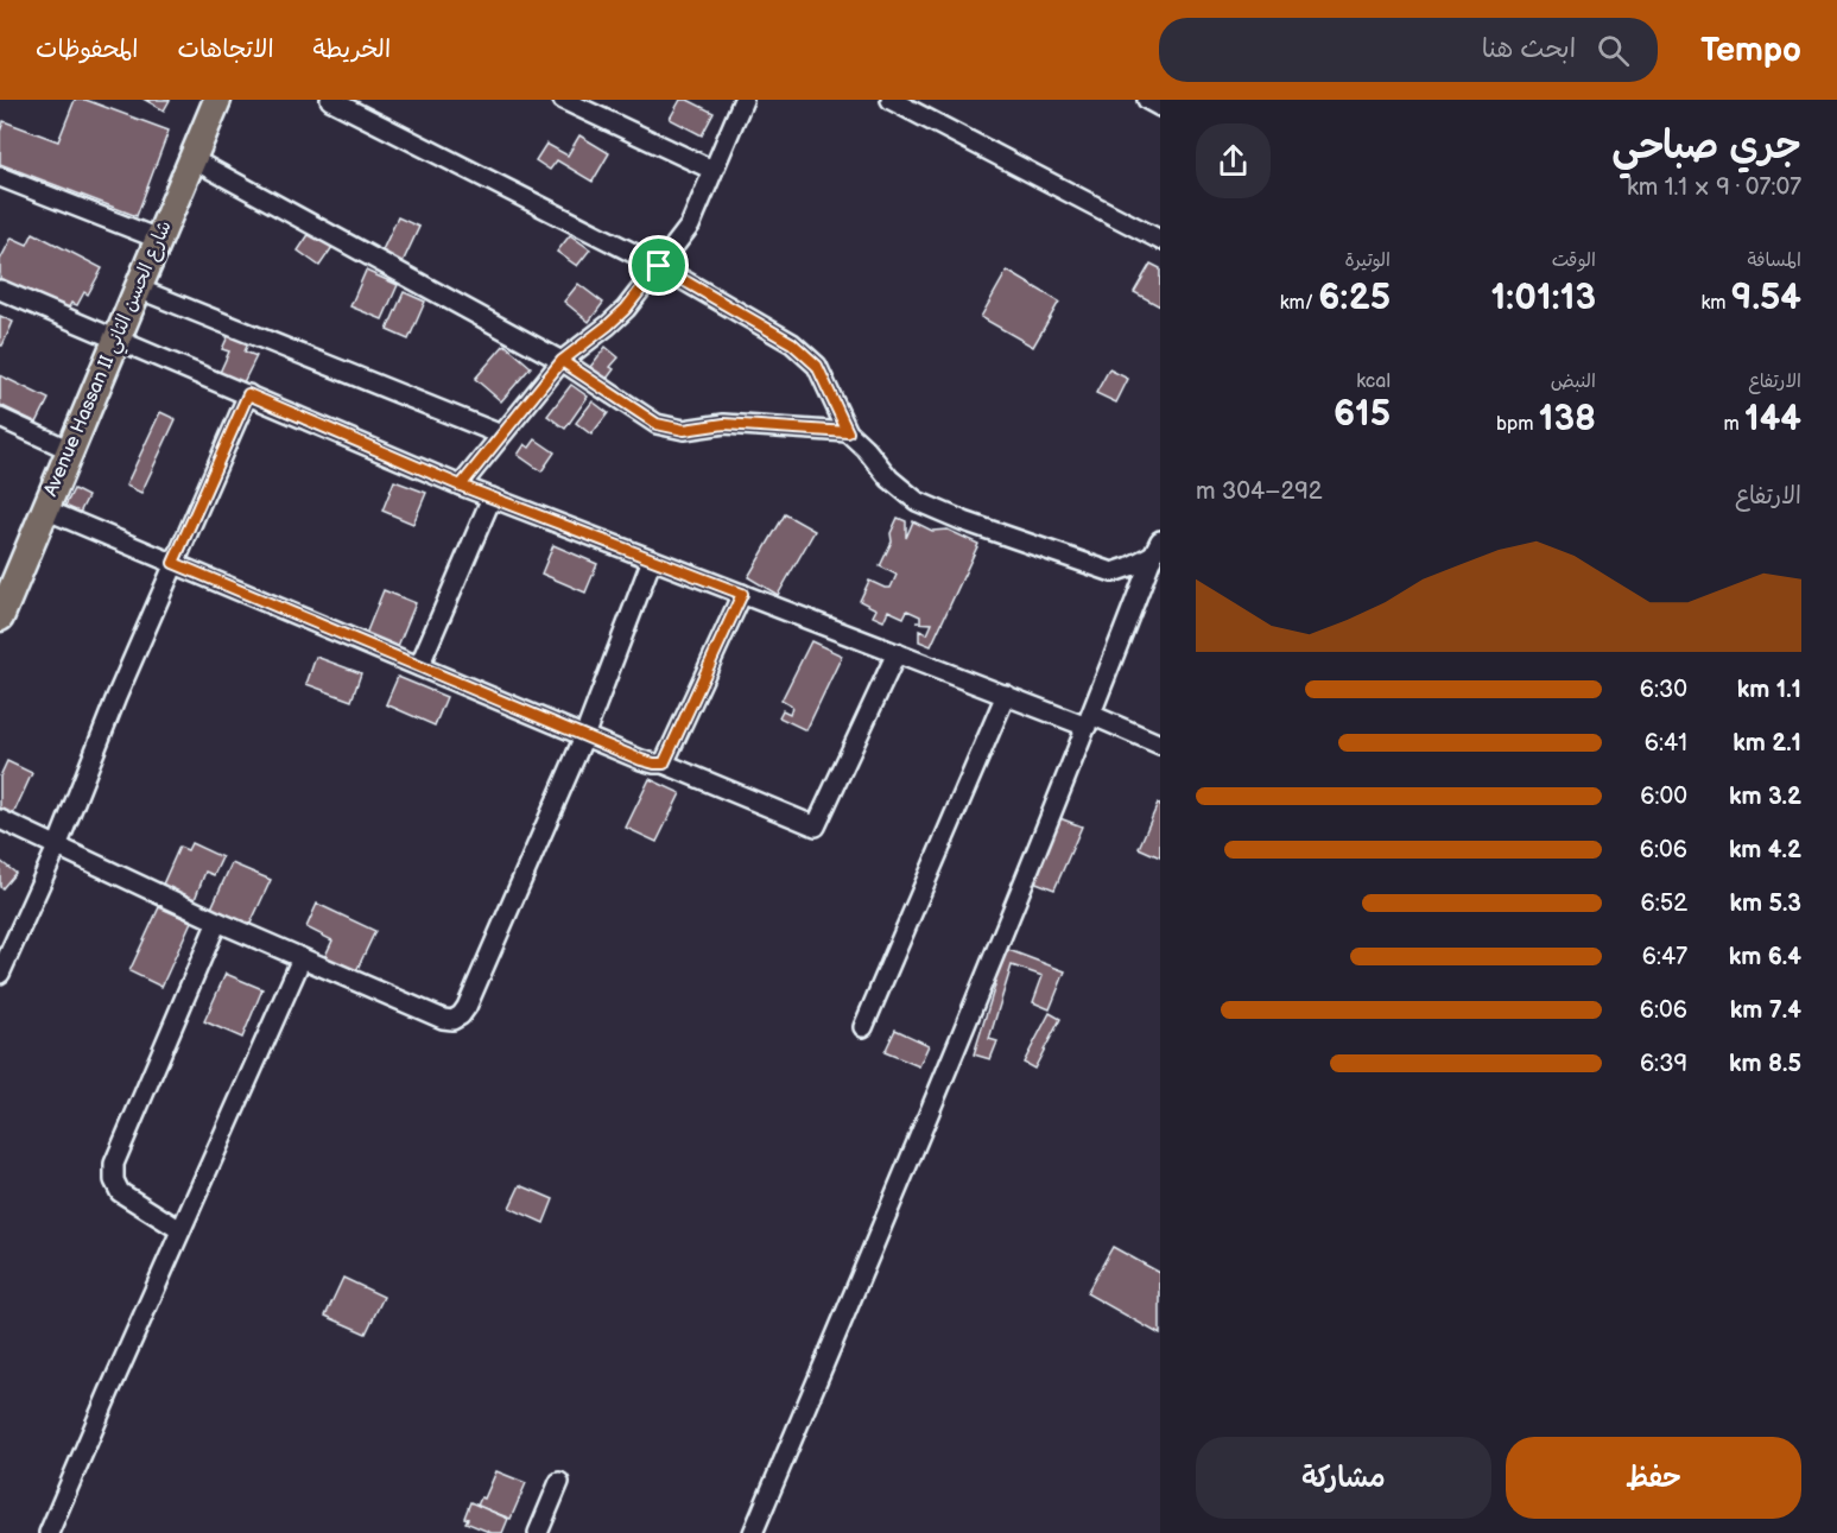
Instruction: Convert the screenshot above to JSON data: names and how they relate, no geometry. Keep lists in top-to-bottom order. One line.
{"streets":{"main road":["Avenue Hassan II شارع الحسن الثاني"]},"page":{"header":"Tempo","search":"ابحث هنا","nav":["الخريطة","الاتجاهات","المحفوظات"],"heading":["جري صباحي","07:07 · 9 × 1.1 km"],"stats":[["المسافة","9.54 km"],["الوقت","1:01:13"],["الوتيرة","6:25 /km"],["الارتفاع","144 m"],["النبض","138 bpm"],["kcal","615"]],"chart":["الارتفاع","292–304 m"],"list":[{"name":"1.1 km","note":"6:30"},{"name":"2.1 km","note":"6:41"},{"name":"3.2 km","note":"6:00"},{"name":"4.2 km","note":"6:06"},{"name":"5.3 km","note":"6:52"},{"name":"6.4 km","note":"6:47"},{"name":"7.4 km","note":"6:06"},{"name":"8.5 km","note":"6:39"}],"buttons":["حفظ","مشاركة"]}}
